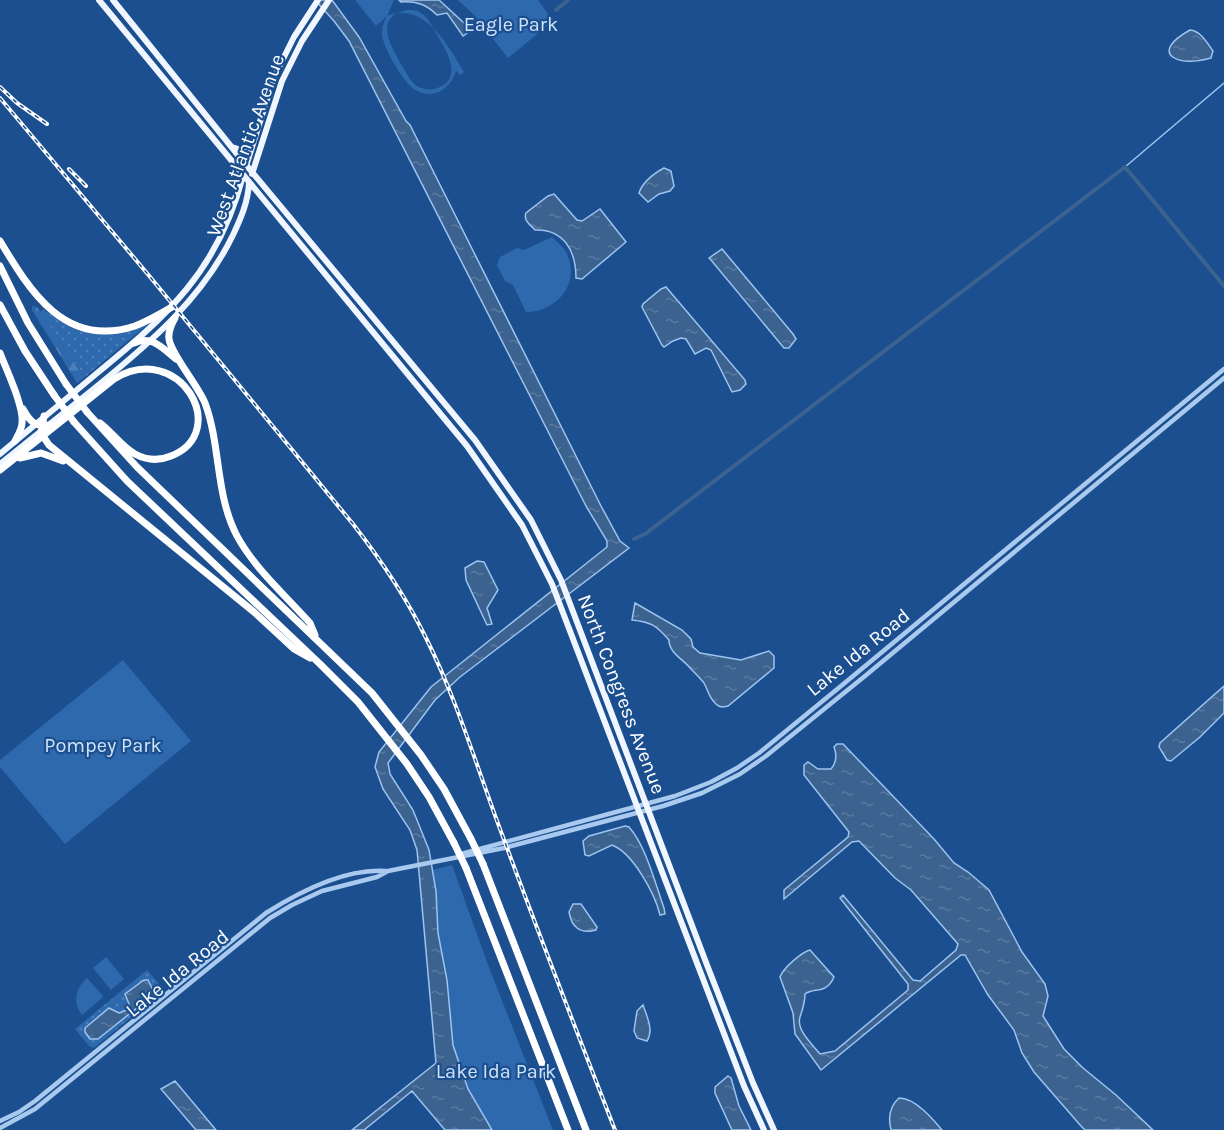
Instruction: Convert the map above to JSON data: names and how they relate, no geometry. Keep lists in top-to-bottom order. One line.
{"streets":{"main road":["West Atlantic Avenue","North Congress Avenue"],"street":["Lake Ida Road"]},"crossings":[["West Atlantic Avenue","North Congress Avenue"],["Lake Ida Road","North Congress Avenue"]],"parks":["Eagle Park","Pompey Park","Lake Ida Park"]}
